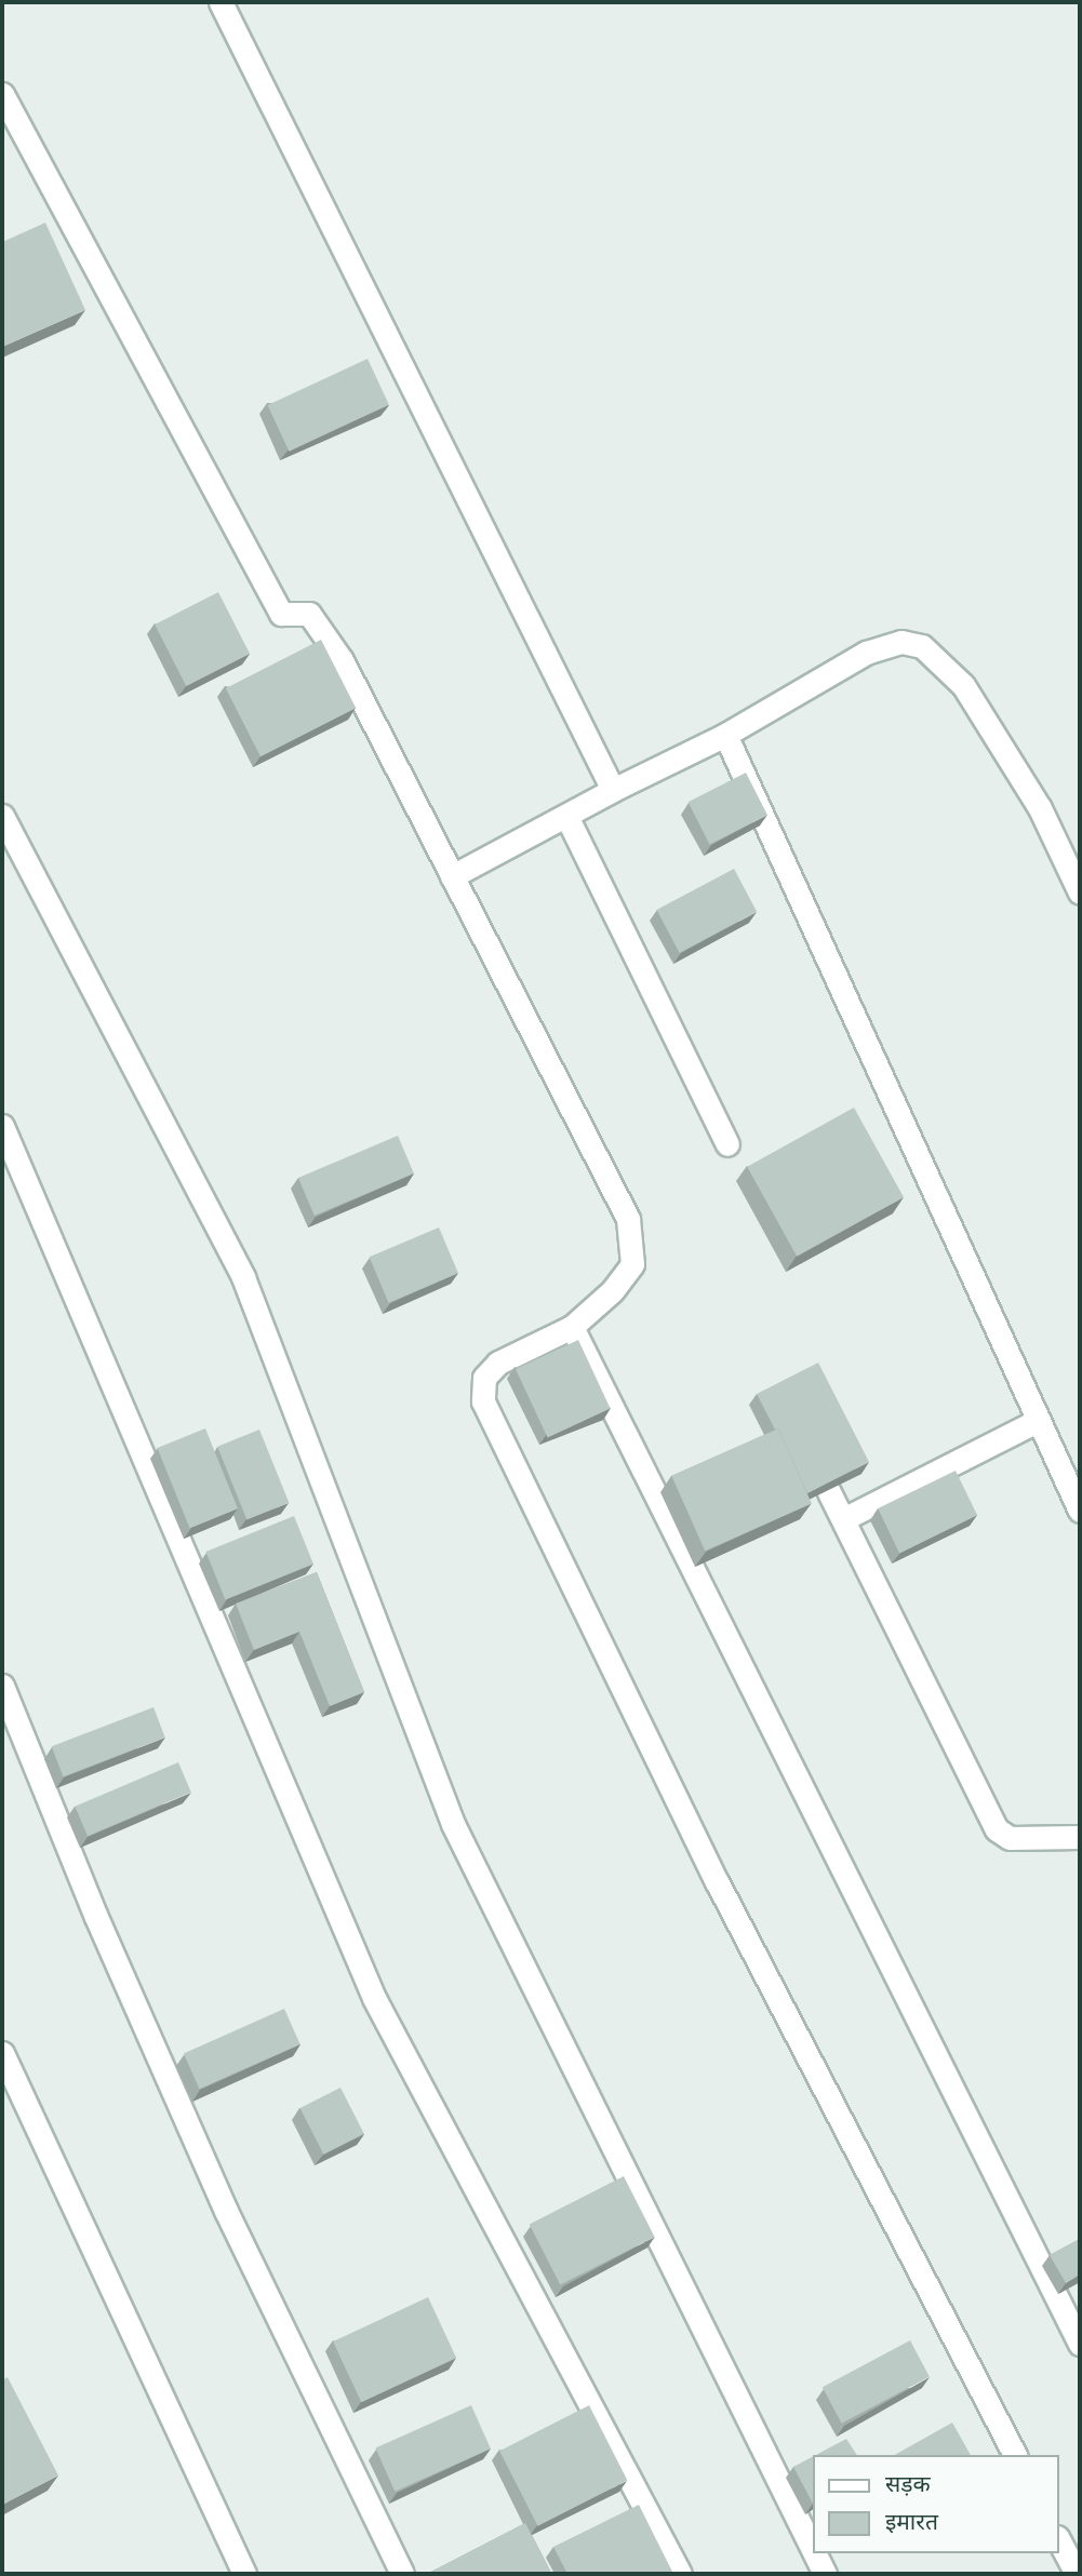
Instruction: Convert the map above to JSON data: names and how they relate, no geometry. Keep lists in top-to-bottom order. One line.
{"legend":["सड़क","इमारत"]}
